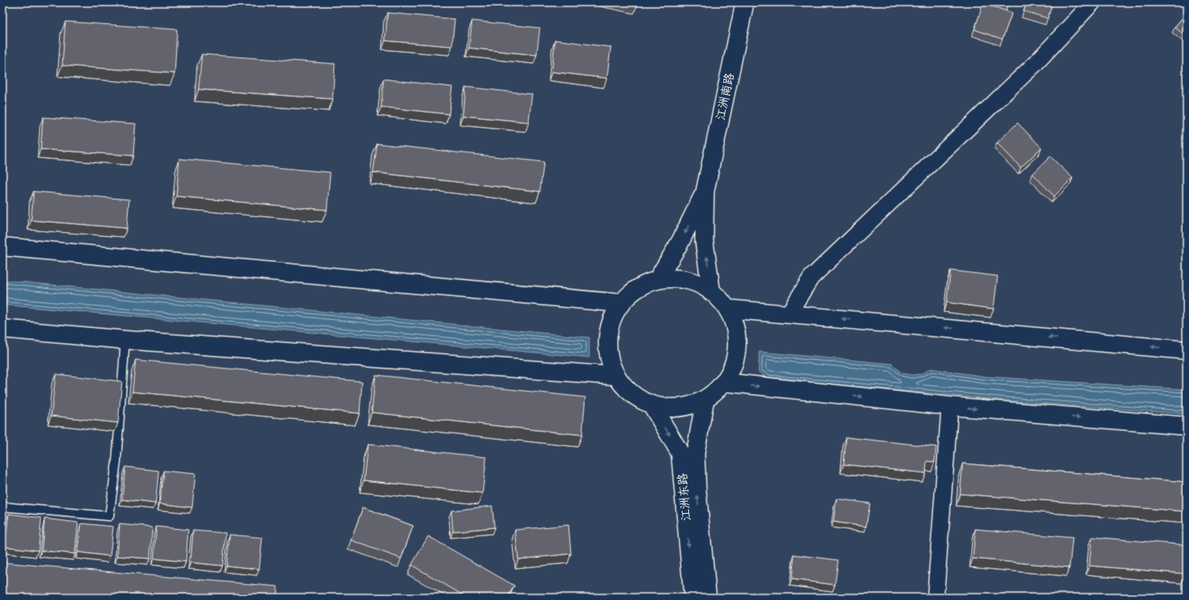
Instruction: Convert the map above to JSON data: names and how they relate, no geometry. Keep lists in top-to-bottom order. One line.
{"streets":{"main road":["江洲南路","江洲东路"]}}
